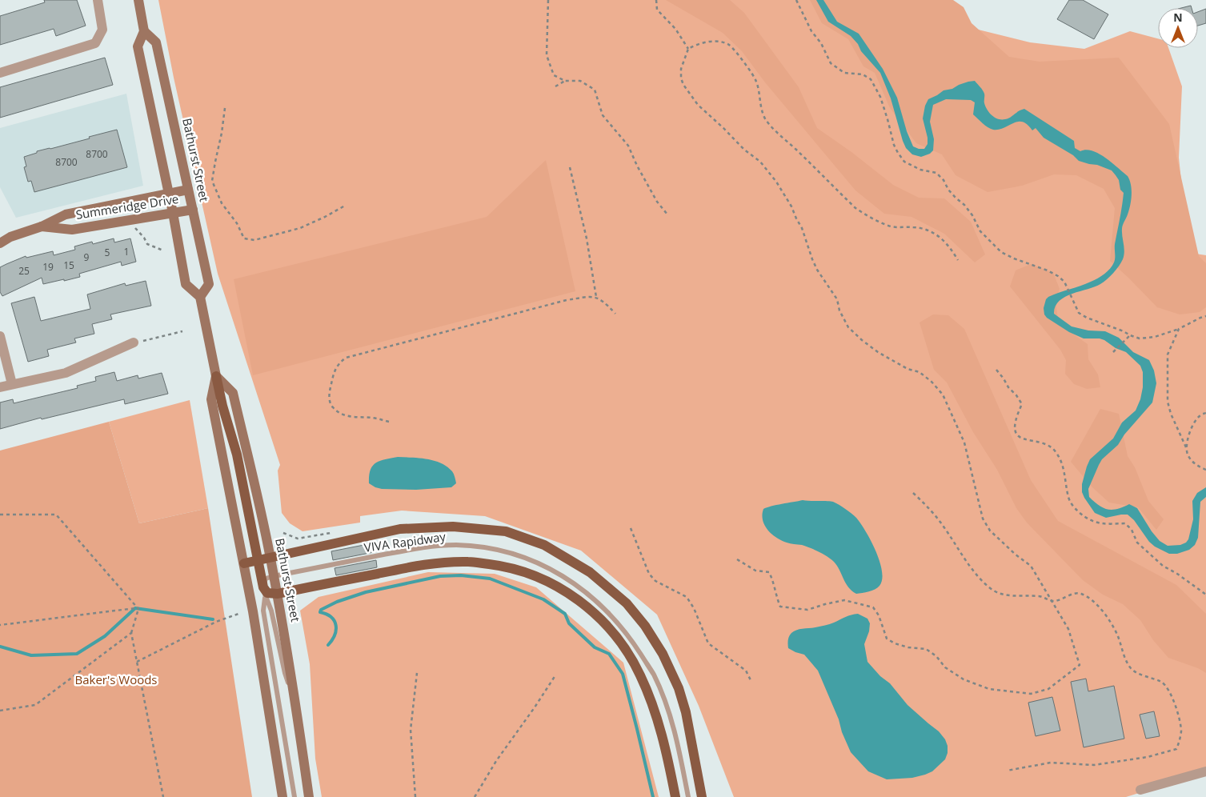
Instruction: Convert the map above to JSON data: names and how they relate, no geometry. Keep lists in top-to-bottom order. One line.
{"streets":{"main road":["Bathurst Street","Summeridge Drive"],"lane":["VIVA Rapidway"]},"crossings":[["Bathurst Street","Summeridge Drive"],["Bathurst Street","VIVA Rapidway"]],"parks":["Baker's Woods"],"house_numbers":["8700","8700","1","5","9","15","19","25"],"north":"top"}
